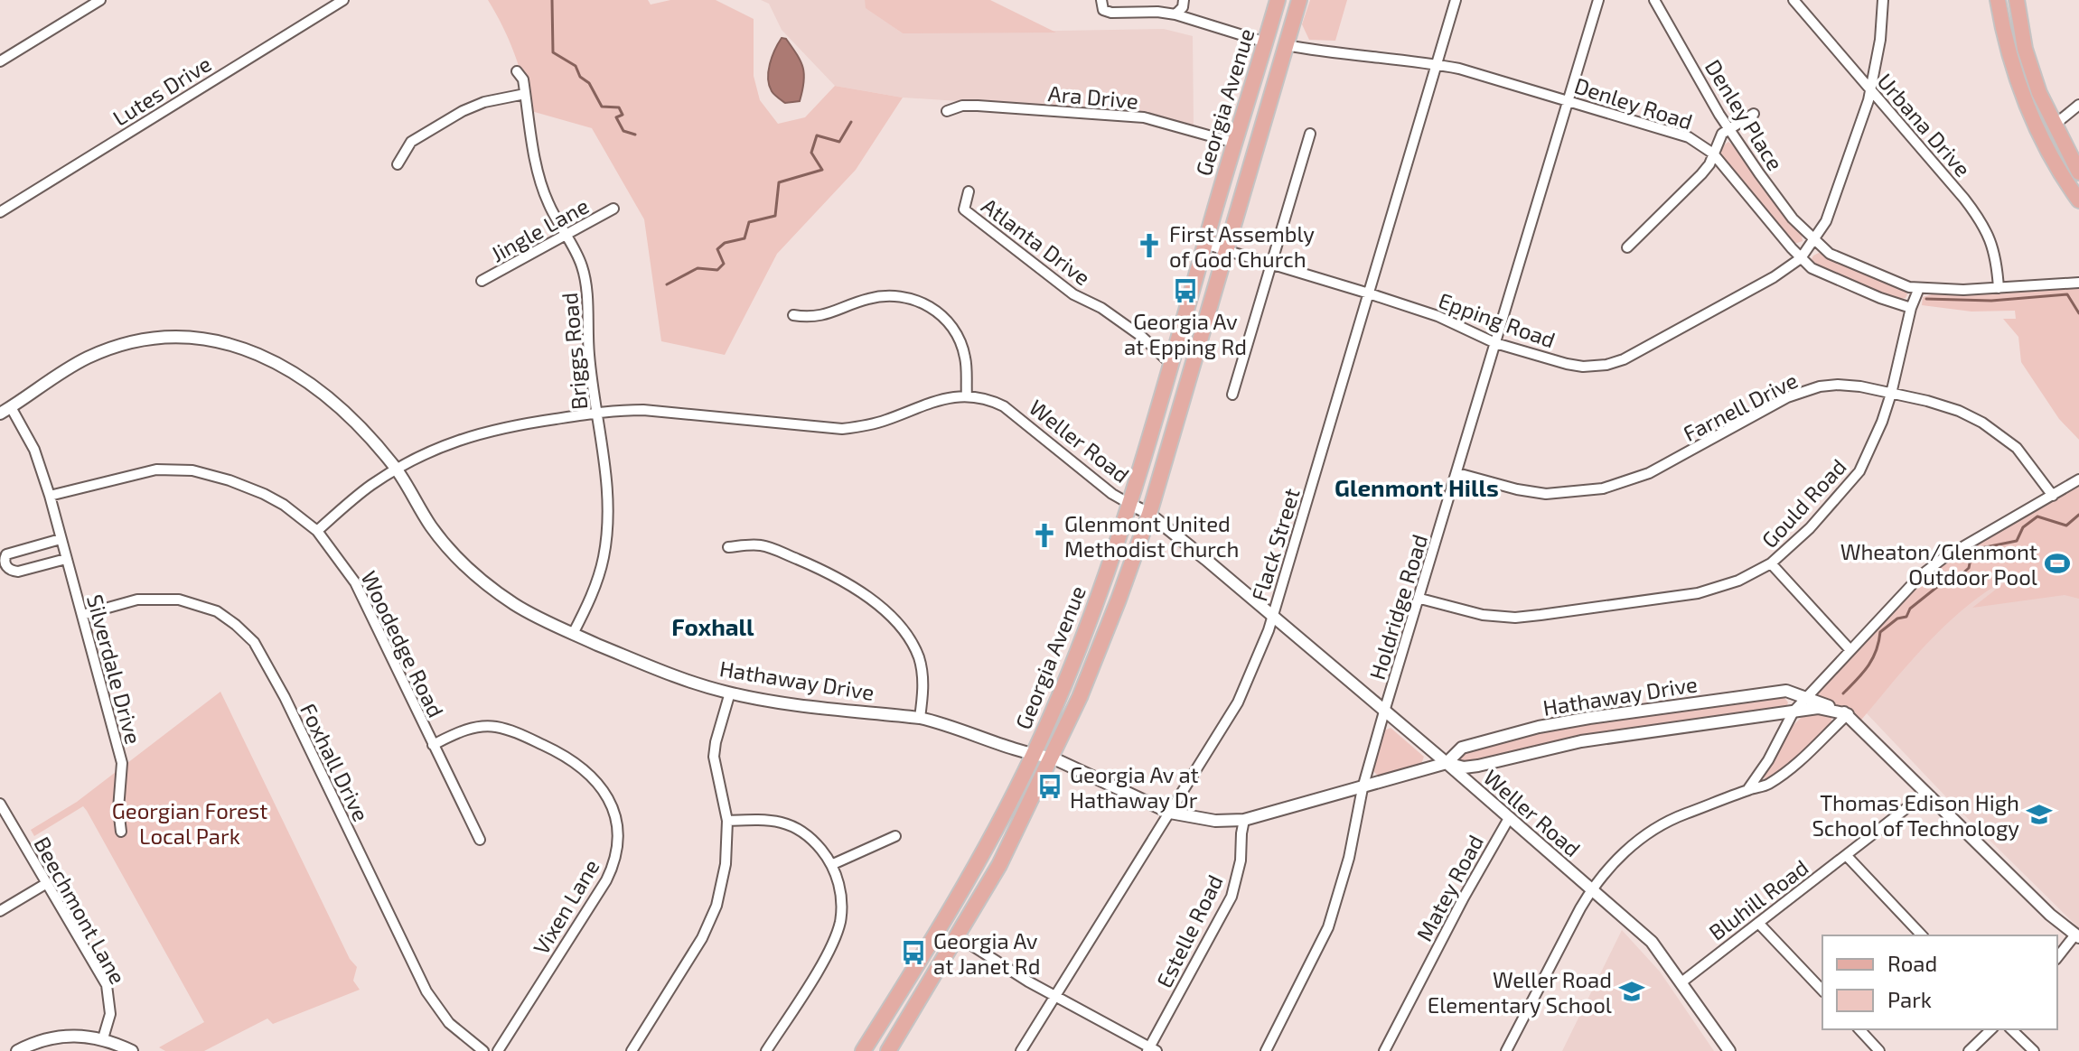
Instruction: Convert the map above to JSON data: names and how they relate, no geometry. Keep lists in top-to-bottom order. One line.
{"streets":{"main road":["Georgia Avenue"],"street":["Lutes Drive","Ara Drive","Denley Road","Denley Place","Urbana Drive","Jingle Lane","Atlanta Drive","Epping Road","Briggs Road","Farnell Drive","Weller Road","Gould Road","Flack Street","Holdridge Road","Woodedge Road","Silverdale Drive","Hathaway Drive","Foxhall Drive","Matey Road","Bluhill Road","Vixen Lane","Beechmont Lane","Estelle Road"]},"crossings":[["Ara Drive","Georgia Avenue"],["Georgia Avenue","Denley Road"],["Georgia Avenue","Atlanta Drive"],["Georgia Avenue","Epping Road"],["Georgia Avenue","Weller Road"],["Georgia Avenue","Hathaway Drive"],["Denley Road","Epping Road"],["Denley Road","Gould Road"],["Denley Road","Flack Street"],["Denley Road","Holdridge Road"],["Denley Place","Epping Road"],["Urbana Drive","Epping Road"],["Jingle Lane","Briggs Road"],["Epping Road","Flack Street"],["Epping Road","Holdridge Road"],["Briggs Road","Weller Road"],["Briggs Road","Hathaway Drive"],["Farnell Drive","Gould Road"],["Farnell Drive","Holdridge Road"],["Weller Road","Flack Street"],["Weller Road","Holdridge Road"],["Weller Road","Woodedge Road"],["Weller Road","Hathaway Drive"],["Weller Road","Matey Road"],["Weller Road","Bluhill Road"],["Gould Road","Holdridge Road"],["Flack Street","Hathaway Drive"],["Holdridge Road","Hathaway Drive"],["Woodedge Road","Silverdale Drive"],["Woodedge Road","Vixen Lane"],["Silverdale Drive","Hathaway Drive"],["Silverdale Drive","Foxhall Drive"],["Hathaway Drive","Estelle Road"]],"districts":["Glenmont Hills","Foxhall"],"parks":["Georgian Forest Local Park"],"places":{"church":["First Assembly of God Church","Glenmont United Methodist Church"],"bus stop":["Georgia Av at Epping Rd","Georgia Av at Hathaway Dr","Georgia Av at Janet Rd"],"sports":["Wheaton/Glenmont Outdoor Pool"],"school or university":["Thomas Edison High School of Technology","Weller Road Elementary School"]},"legend":["Road","Park"]}
